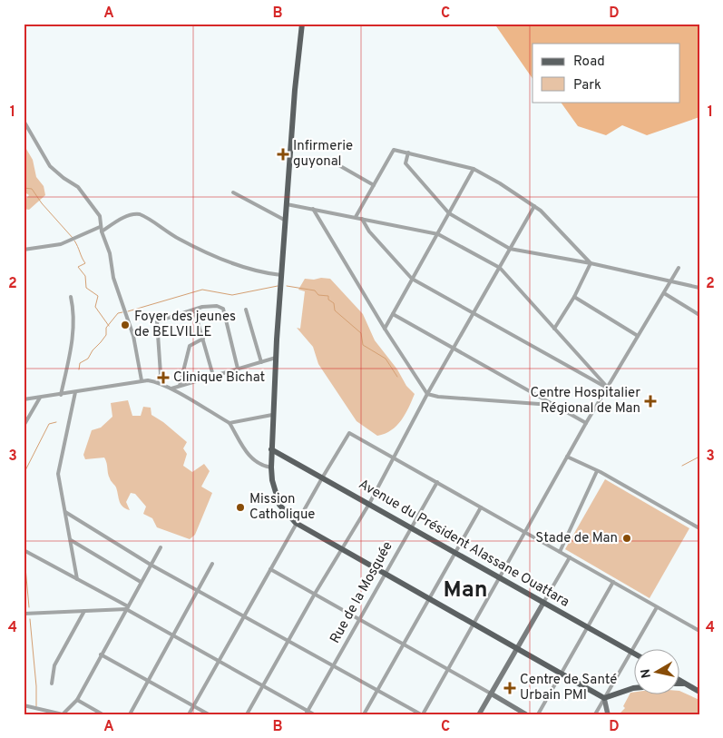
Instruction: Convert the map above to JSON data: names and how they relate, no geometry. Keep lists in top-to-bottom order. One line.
{"streets":{"main road":["Avenue du Président Alassane Ouattara"],"street":["Rue de la Mosquée"]},"crossings":[["Avenue du Président Alassane Ouattara","Rue de la Mosquée"]],"districts":["Man"],"places":{"health":["Infirmerie guyonal","Clinique Bichat","Centre Hospitalier Régional de Man","Centre de Santé Urbain PMI"],"other":["Foyer des jeunes de BELVILLE","Mission Catholique","Stade de Man"]},"legend":["Road","Park"],"north":"left","grid":{"columns":["A","B","C","D"],"rows":["1","2","3","4"]}}
